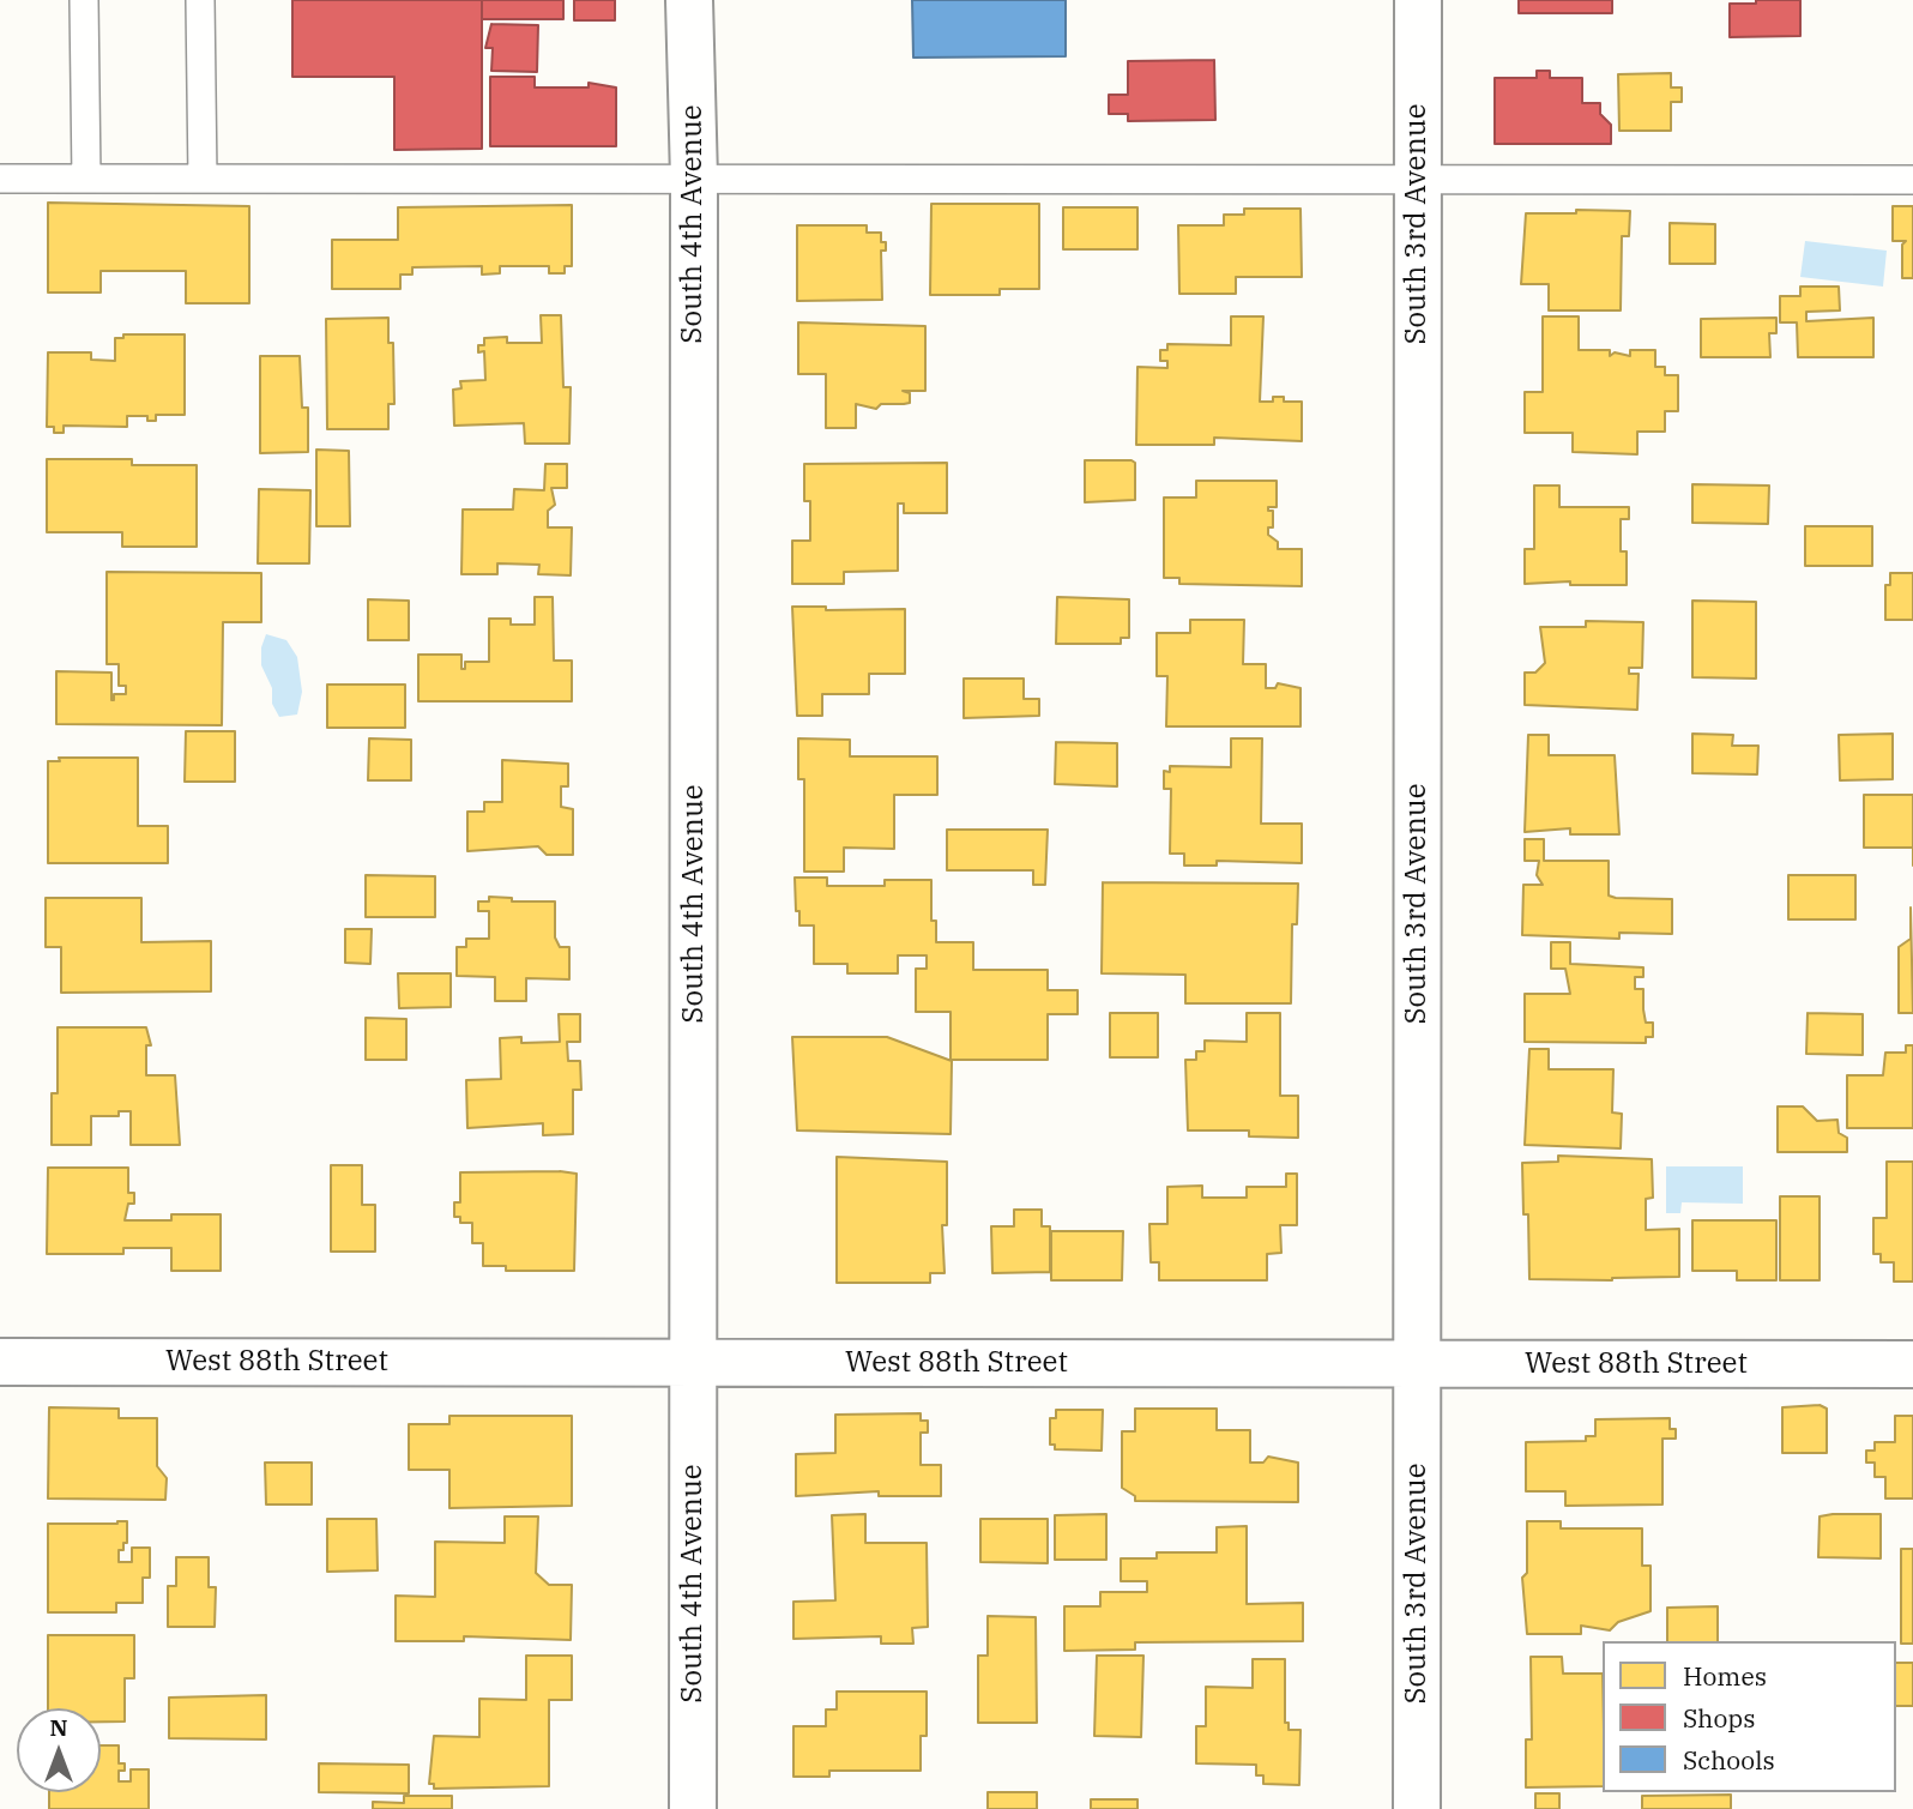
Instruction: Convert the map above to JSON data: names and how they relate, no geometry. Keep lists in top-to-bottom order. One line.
{"streets":{"street":["South 4th Avenue","South 3rd Avenue","West 88th Street"]},"crossings":[["South 4th Avenue","West 88th Street"],["South 3rd Avenue","West 88th Street"]],"legend":["Homes","Shops","Schools"],"north":"top"}
